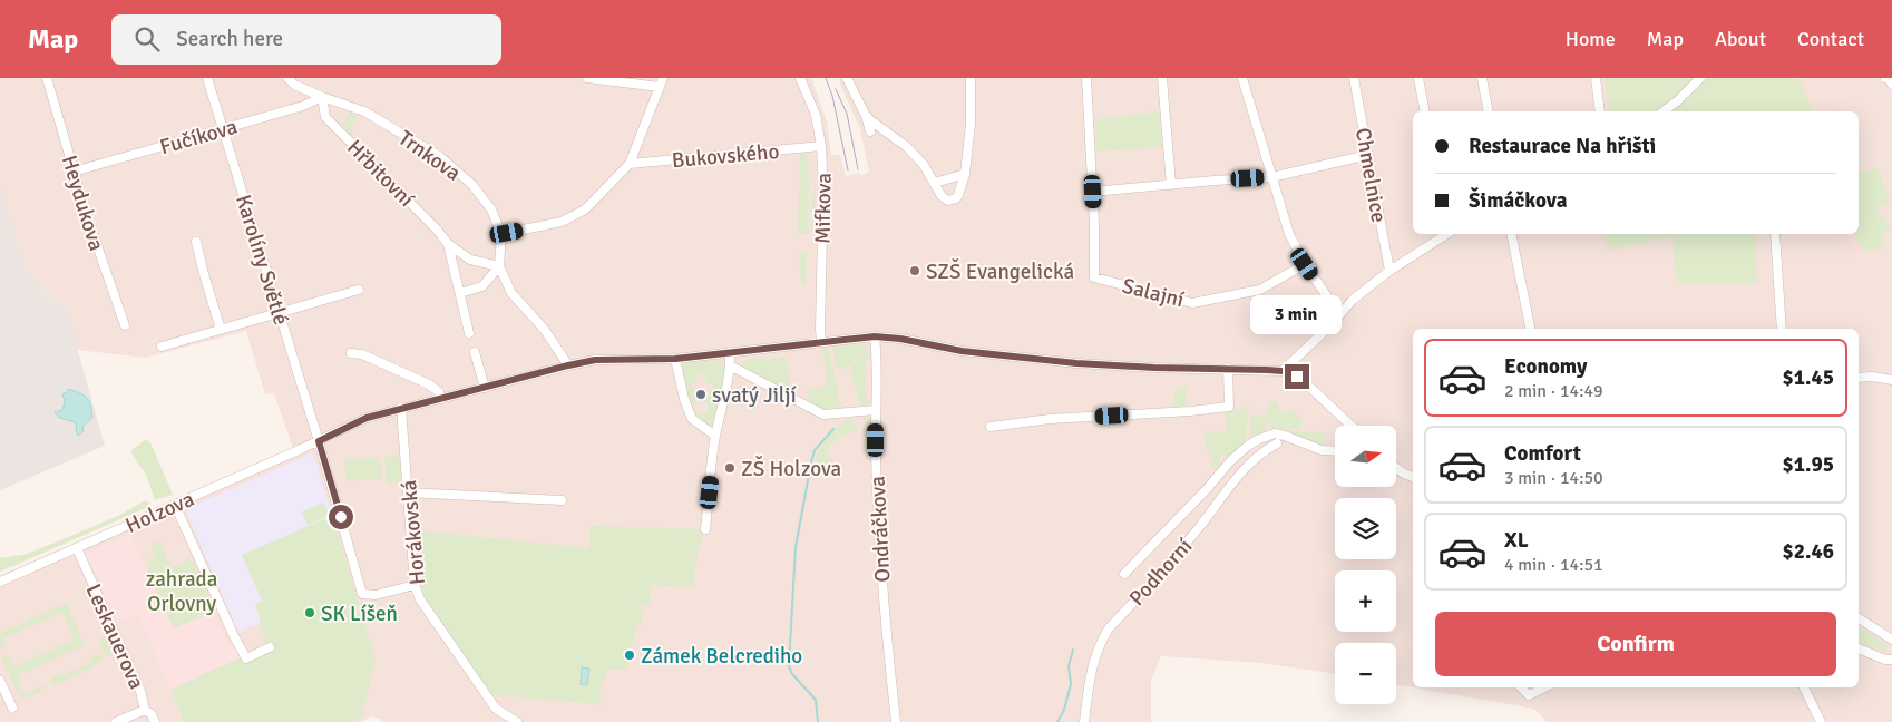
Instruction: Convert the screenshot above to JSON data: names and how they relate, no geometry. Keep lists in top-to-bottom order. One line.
{"streets":{"street":["Fučíkova","Trnkova","Bukovského","Hřbitovní","Chmelnice","Heydukova","Mifkova","Karolíny Světlé","Salajní","Holzova","Ondráčkova","Horákovská","Podhorní","Leskauerova"]},"crossings":[["Fučíkova","Trnkova"],["Fučíkova","Hřbitovní"],["Fučíkova","Heydukova"],["Fučíkova","Karolíny Světlé"],["Trnkova","Hřbitovní"],["Trnkova","Holzova"],["Bukovského","Mifkova"],["Mifkova","Holzova"],["Karolíny Světlé","Holzova"],["Karolíny Světlé","Horákovská"],["Holzova","Ondráčkova"],["Holzova","Horákovská"],["Holzova","Leskauerova"]],"parks":["zahrada Orlovny"],"places":["SZŠ Evangelická","svatý Jiljí","ZŠ Holzova","SK Líšeň","Zámek Belcrediho"],"north":"right","page":{"header":"Map","search":"Search here","nav":["Home","Map","About","Contact"],"banner":["Restaurace Na hřišti","Šimáčkova"],"bubble":"3 min","list":[{"name":"Economy","note":"2 min · 14:49","value":"$1.45"},{"name":"Comfort","note":"3 min · 14:50","value":"$1.95"},{"name":"XL","note":"4 min · 14:51","value":"$2.46"}],"map_buttons":["+","−"],"buttons":"Confirm"}}
